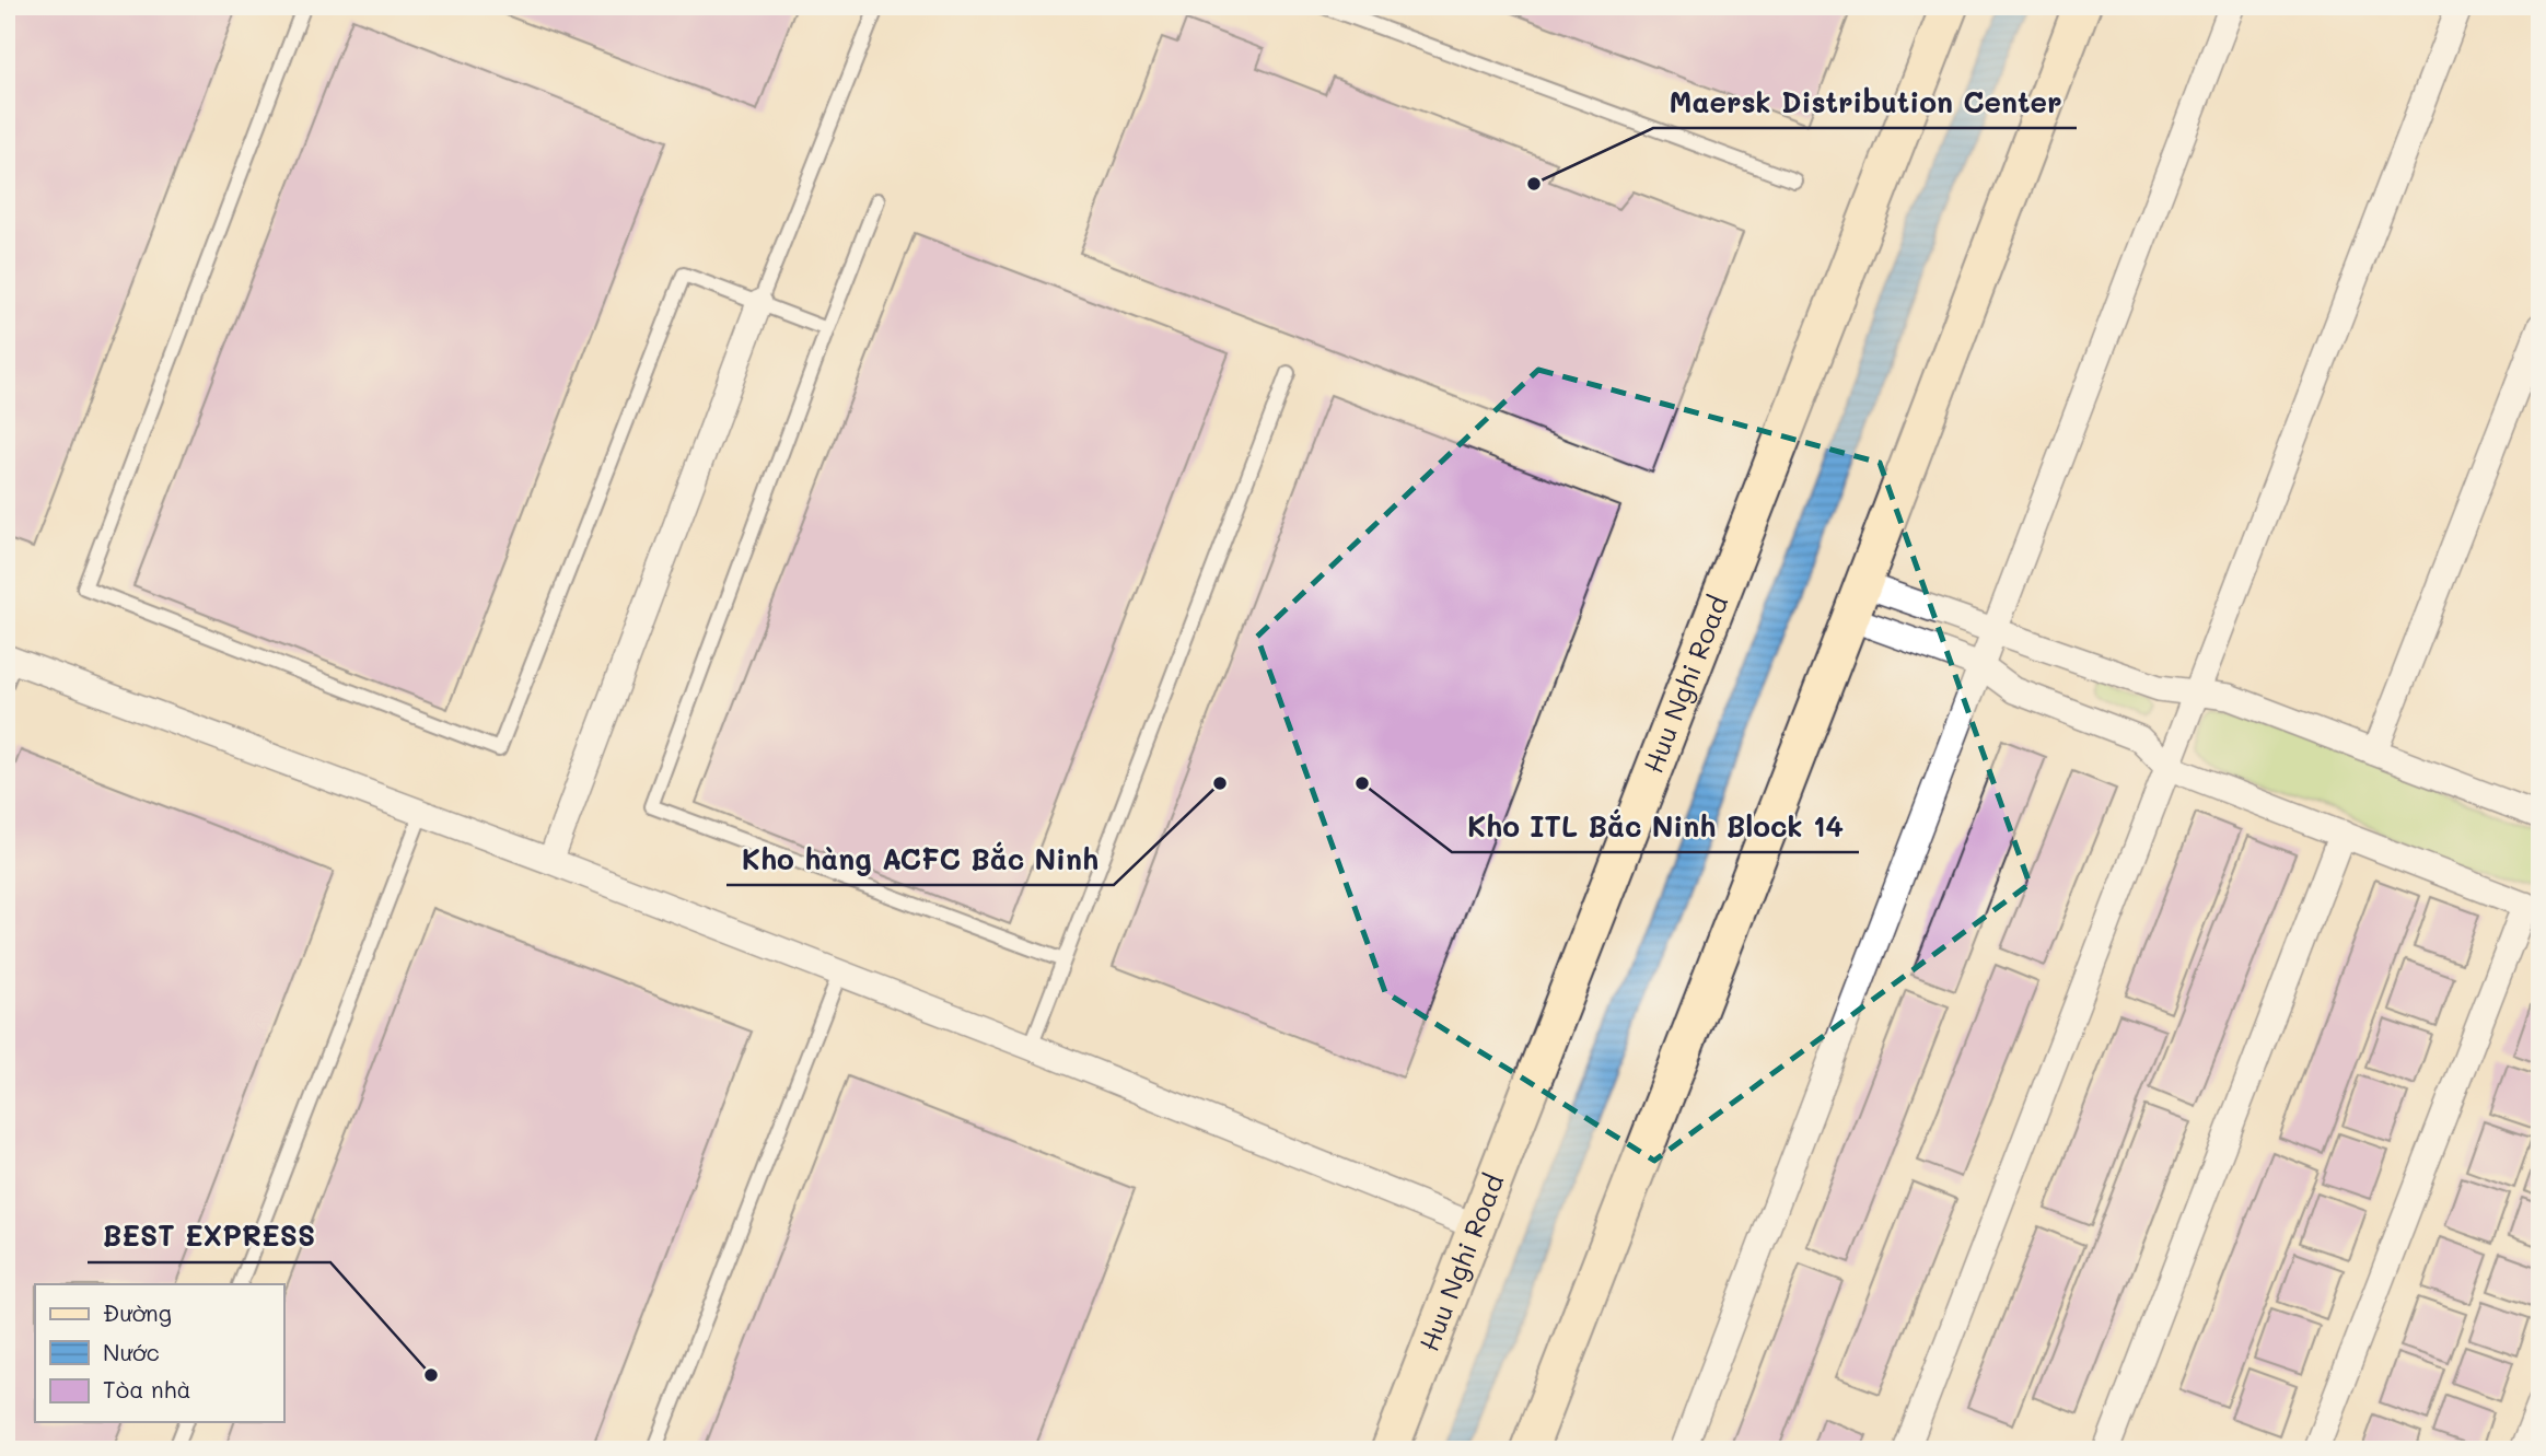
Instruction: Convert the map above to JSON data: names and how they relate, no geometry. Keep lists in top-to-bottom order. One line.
{"streets":{"main road":["Huu Nghi Road"]},"places":["Maersk Distribution Center","Kho hàng ACFC Bắc Ninh","Kho ITL Bắc Ninh Block 14","BEST EXPRESS"],"legend":["Đường","Nước","Tòa nhà"]}
